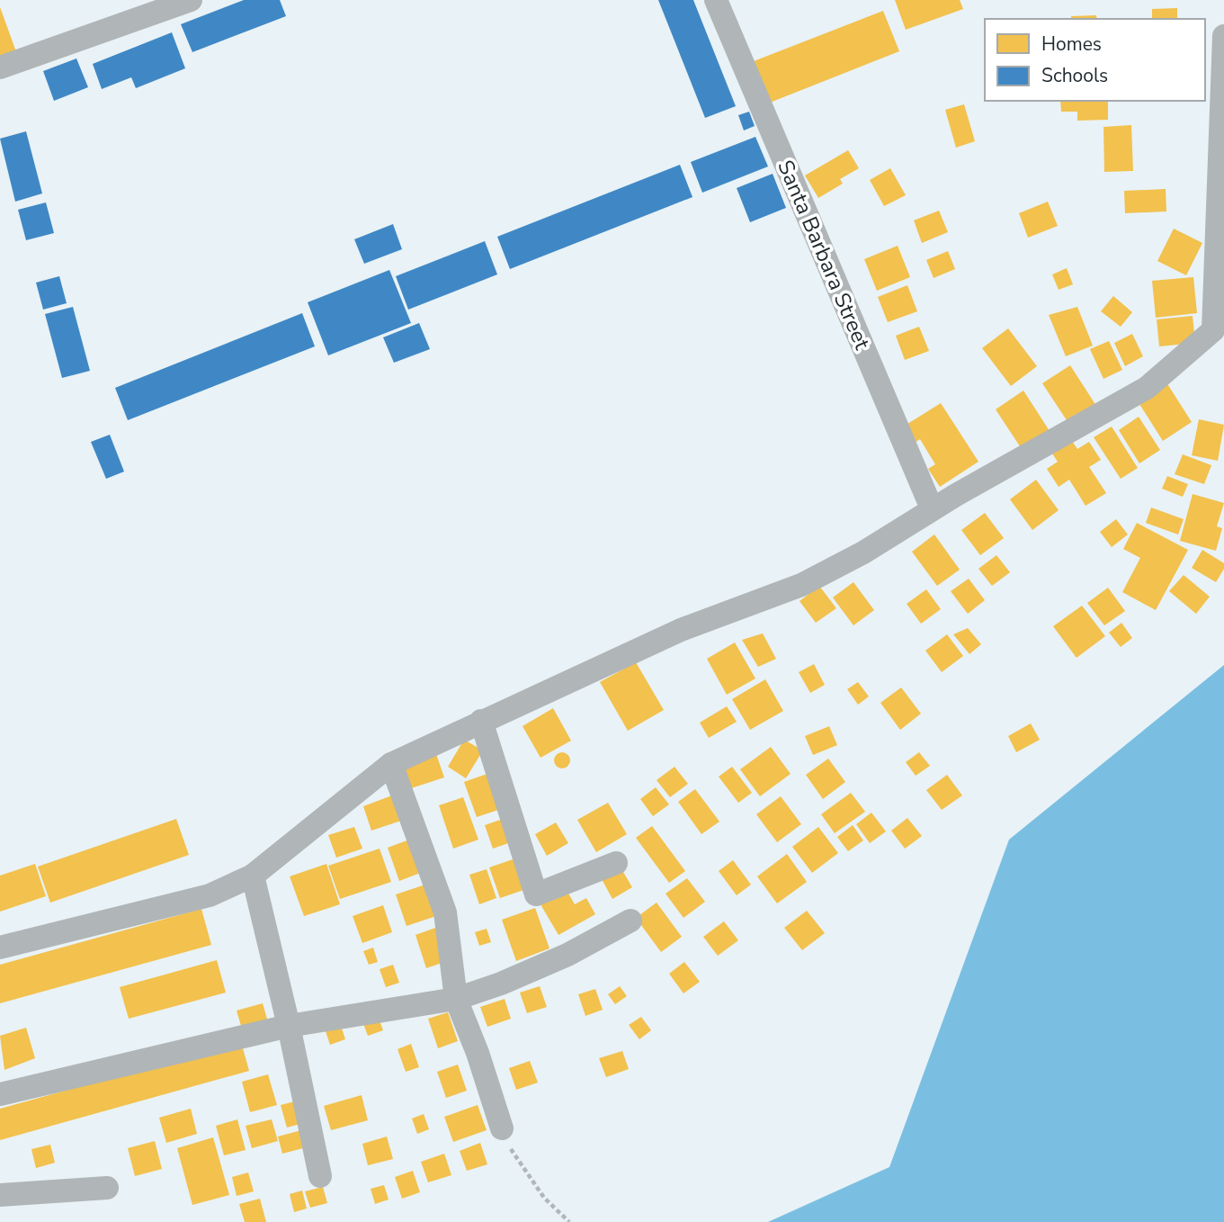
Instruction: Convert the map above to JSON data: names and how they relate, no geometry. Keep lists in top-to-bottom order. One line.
{"streets":{"street":["Santa Barbara Street"]},"legend":["Homes","Schools"]}
